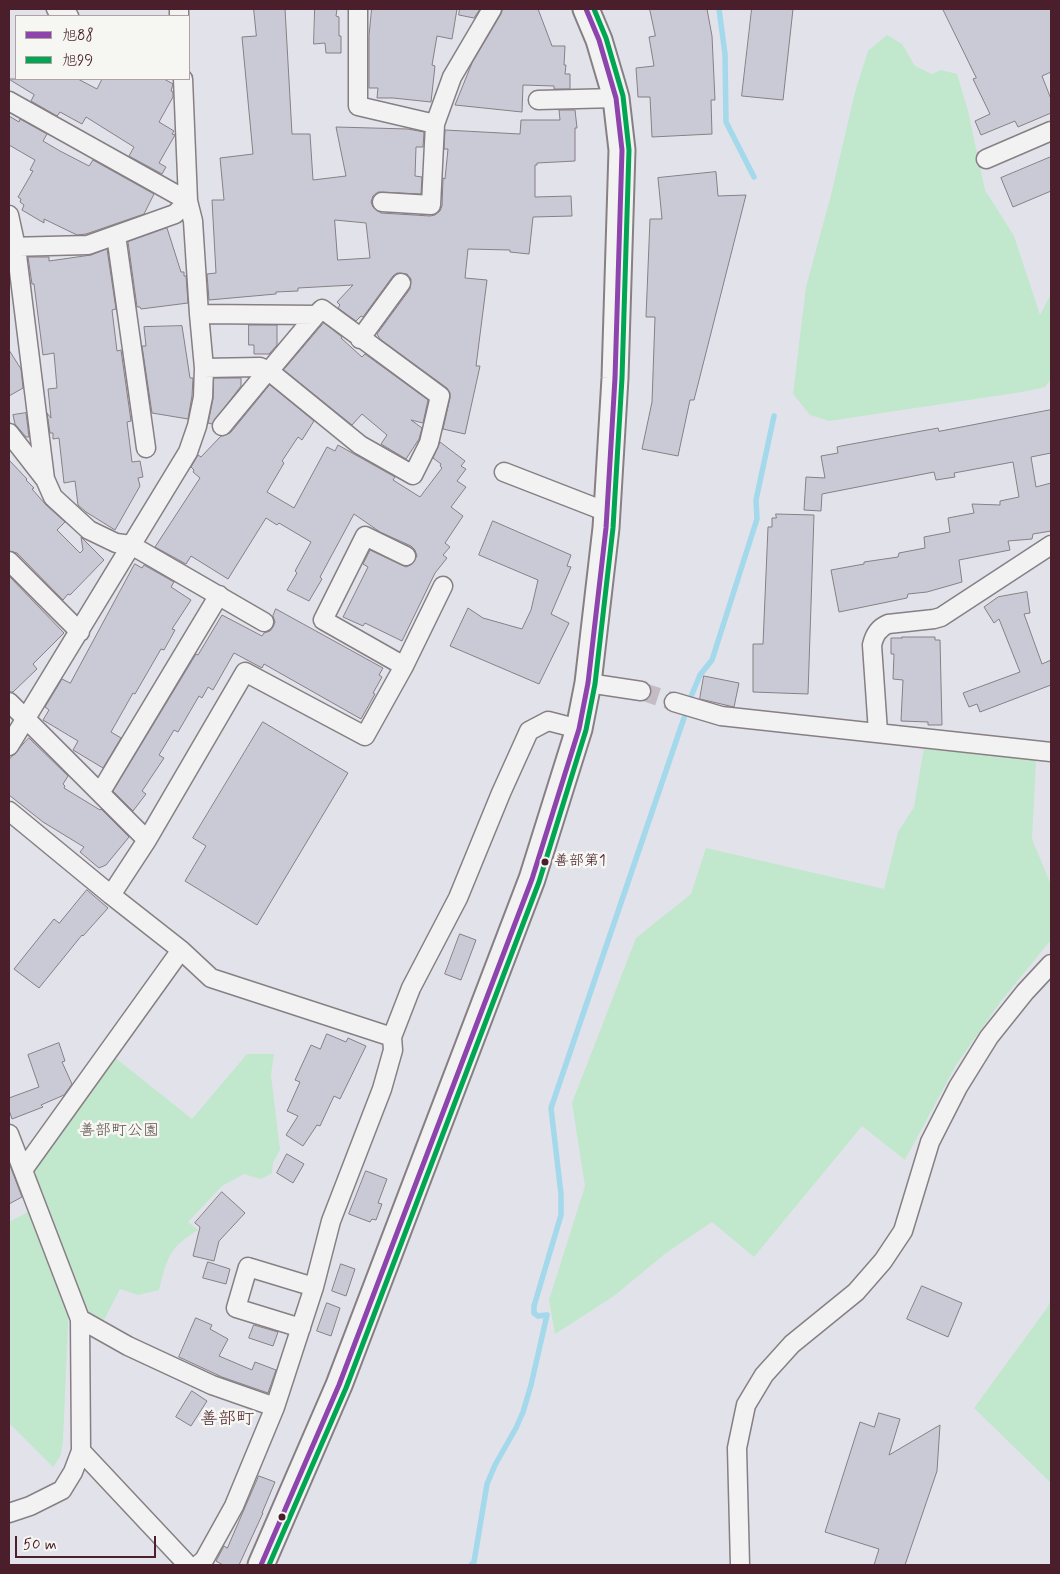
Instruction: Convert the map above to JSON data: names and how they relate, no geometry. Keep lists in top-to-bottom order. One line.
{"districts":["善部町"],"parks":["善部町公園"],"places":["善部第1"],"lines":["transit line 旭88","transit line 旭99"],"legend":["旭88","旭99"],"scale_bar":"50 m"}
